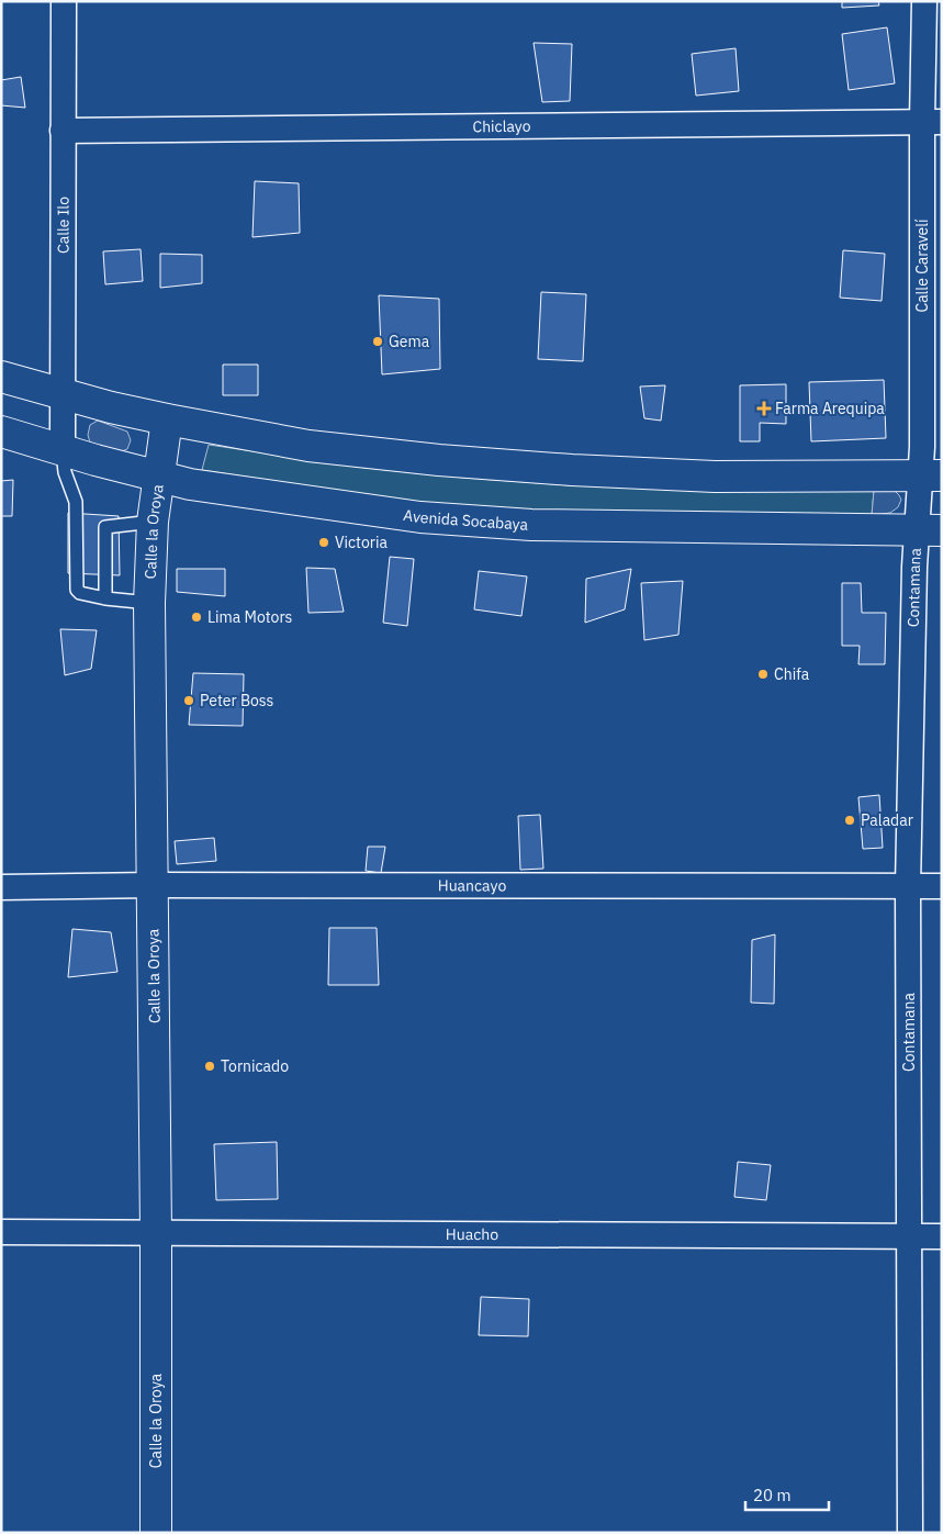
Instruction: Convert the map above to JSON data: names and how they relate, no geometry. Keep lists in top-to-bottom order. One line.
{"streets":{"main road":["Avenida Socabaya","Calle la Oroya"],"street":["Chiclayo","Calle Ilo","Calle Caravelí","Contamana","Huancayo","Huacho"]},"crossings":[["Chiclayo","Calle Ilo"],["Chiclayo","Calle Caravelí"],["Calle Ilo","Avenida Socabaya"],["Calle Caravelí","Avenida Socabaya"],["Calle Caravelí","Contamana"],["Avenida Socabaya","Calle la Oroya"],["Avenida Socabaya","Contamana"],["Calle la Oroya","Huancayo"],["Calle la Oroya","Huacho"],["Contamana","Huancayo"],["Contamana","Huacho"]],"places":{"other":["Gema","Victoria","Lima Motors","Chifa","Peter Boss","Paladar","Tornicado"],"health":["Farma Arequipa"]},"scale_bar":"20 m"}
